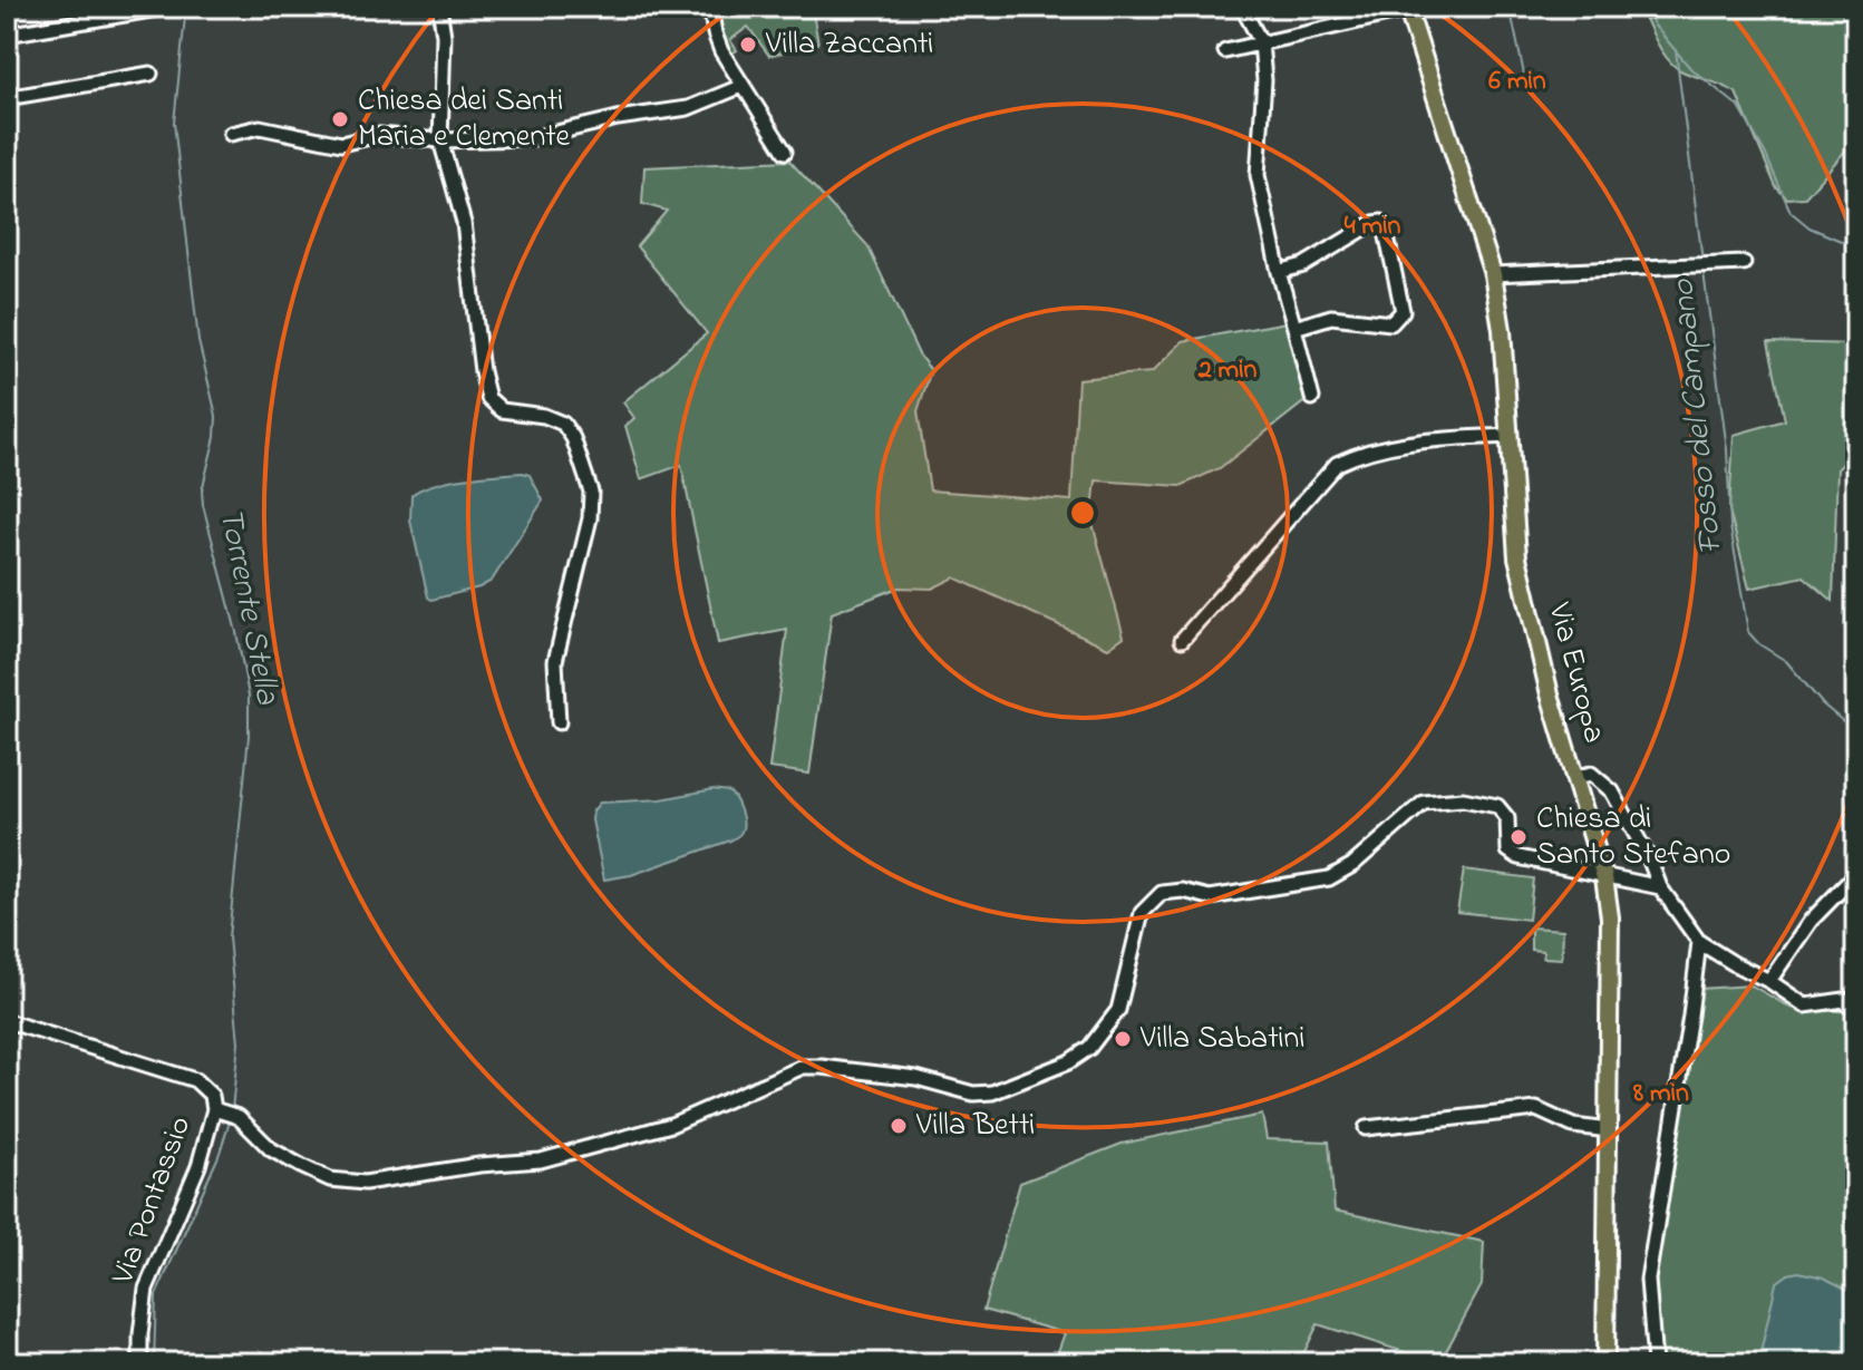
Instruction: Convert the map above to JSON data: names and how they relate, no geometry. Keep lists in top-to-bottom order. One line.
{"streets":{"main road":["Via Europa"],"street":["Via Pontassio"]},"water":["Fosso del Campano","Torrente Stella"],"places":["Villa Zaccanti","Chiesa dei Santi Maria e Clemente","Chiesa di Santo Stefano","Villa Sabatini","Villa Betti"],"rings":["6 min","4 min","2 min","8 min"]}
